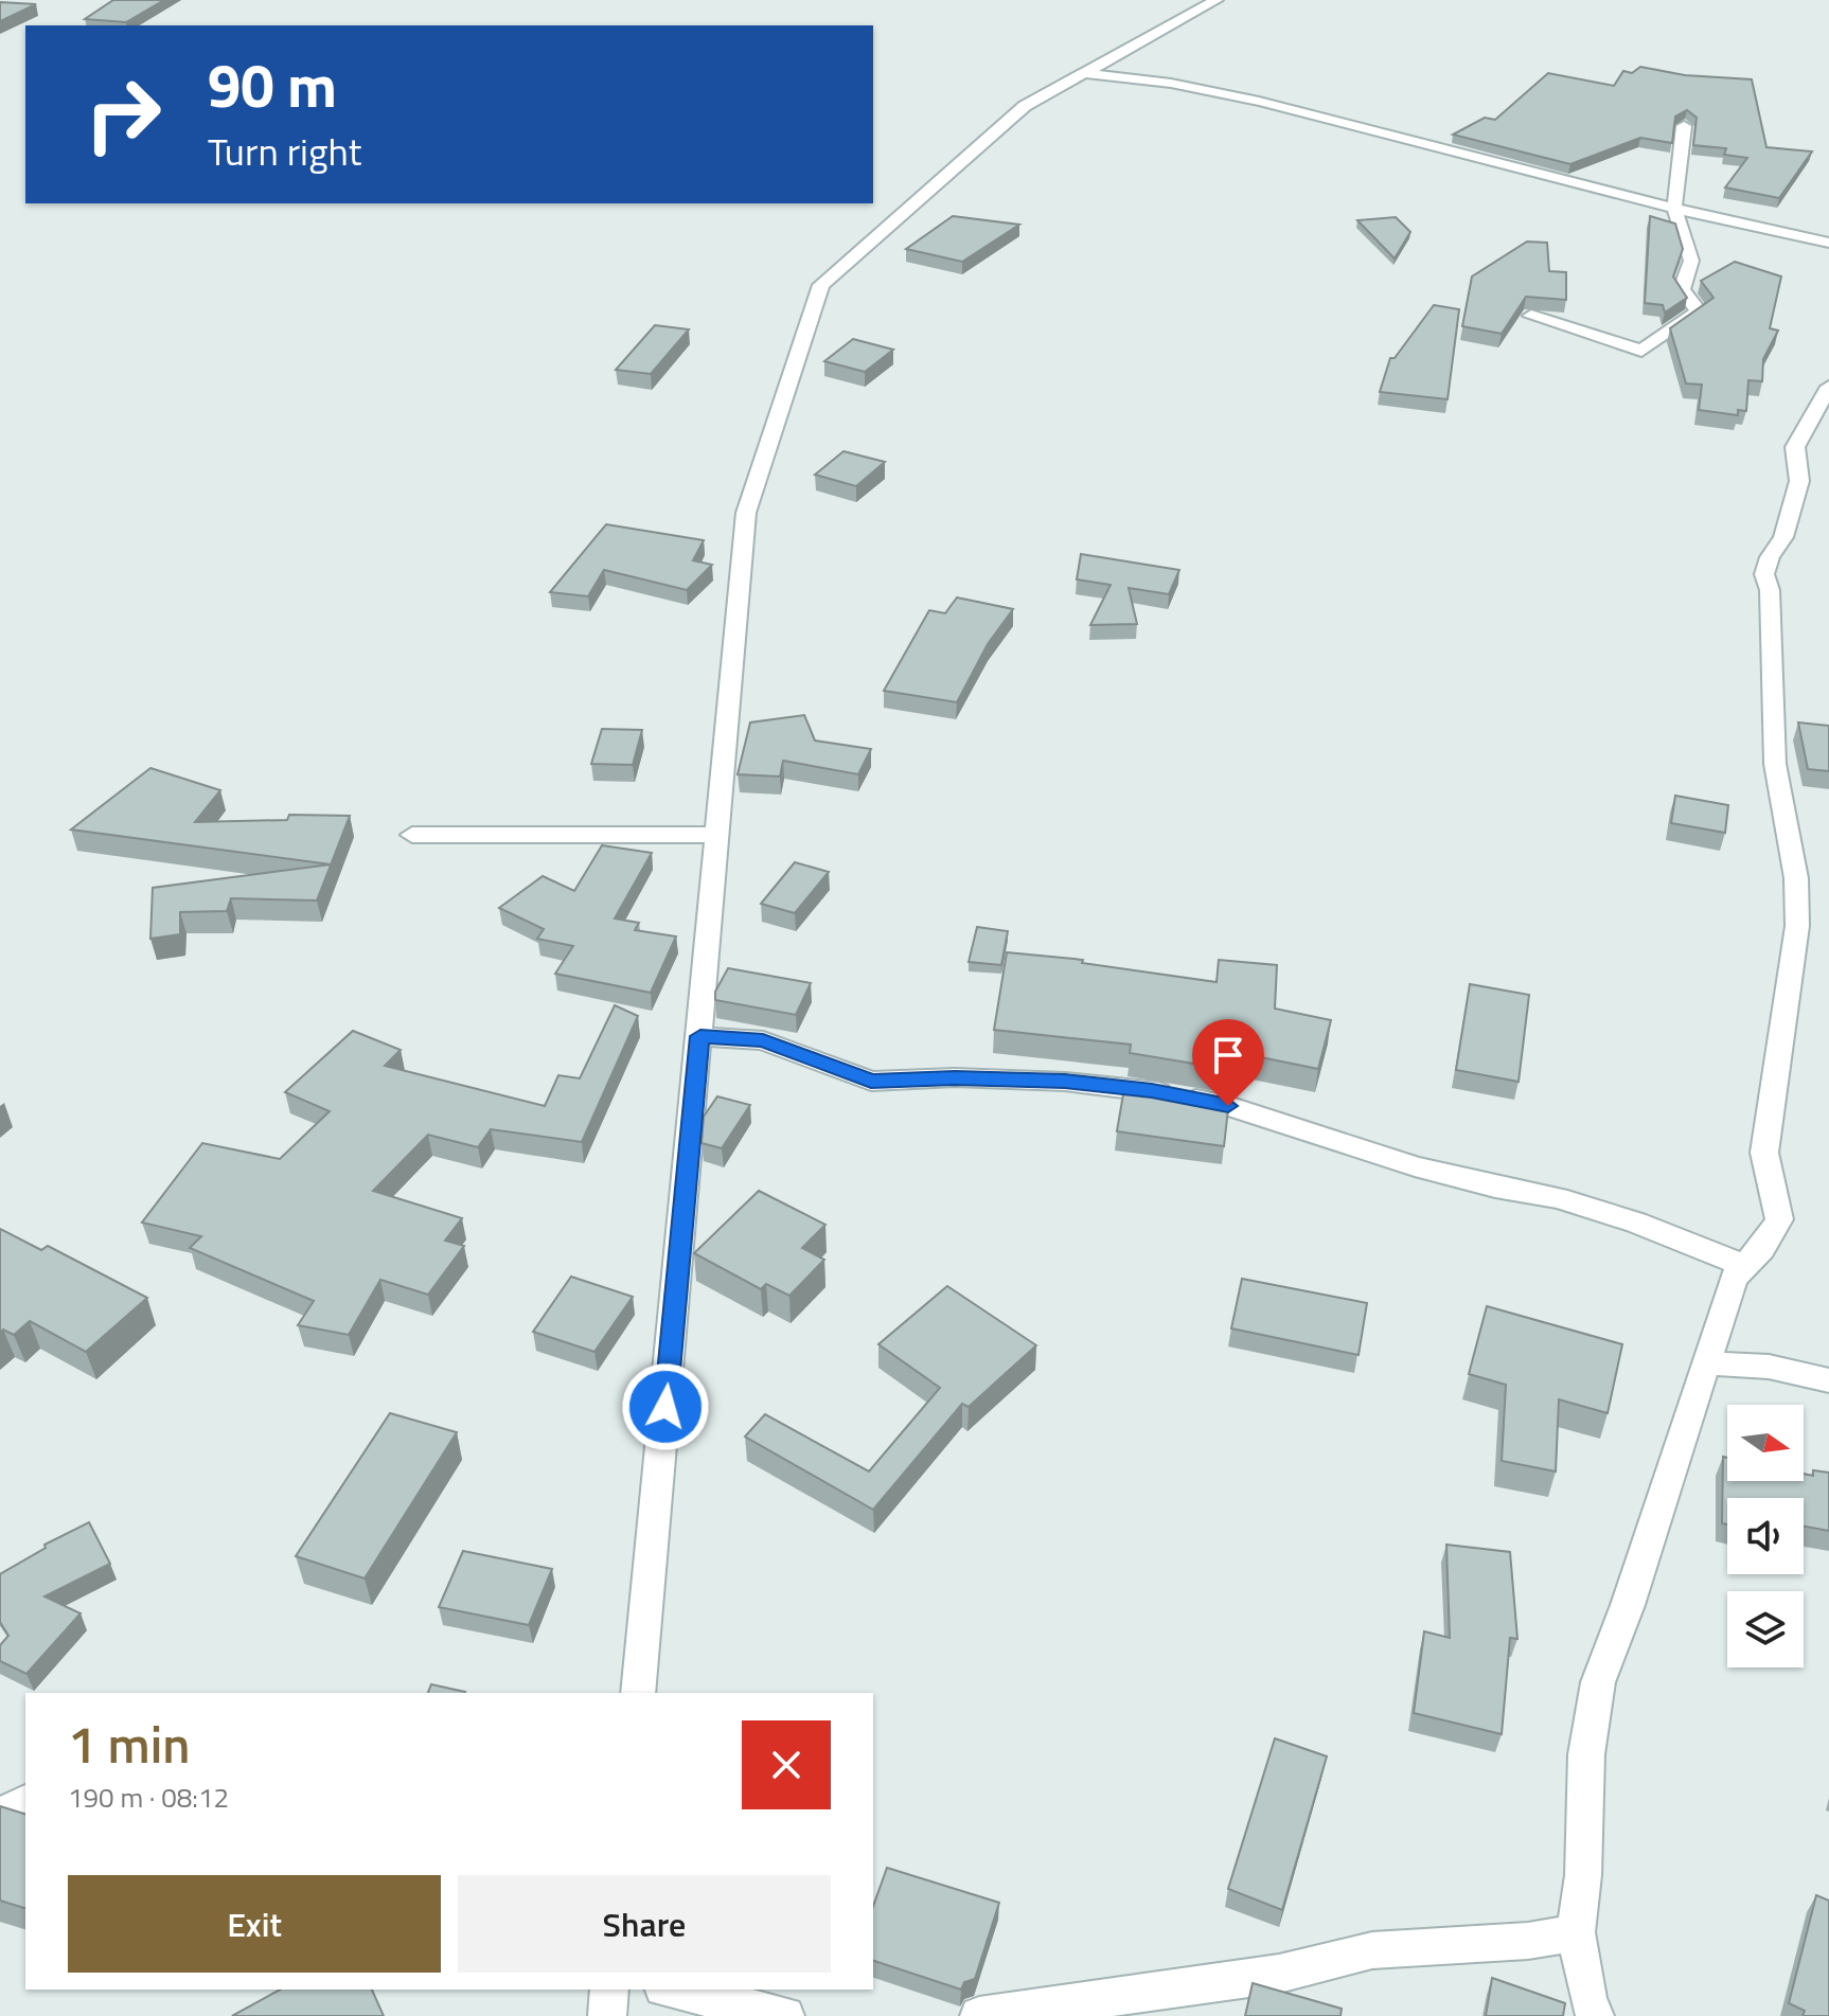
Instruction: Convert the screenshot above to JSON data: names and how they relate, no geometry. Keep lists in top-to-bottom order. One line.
{"north":"right","page":{"turn":["90 m","Turn right"],"heading":["1 min","190 m · 08:12"],"buttons":["Exit","Share"]}}
